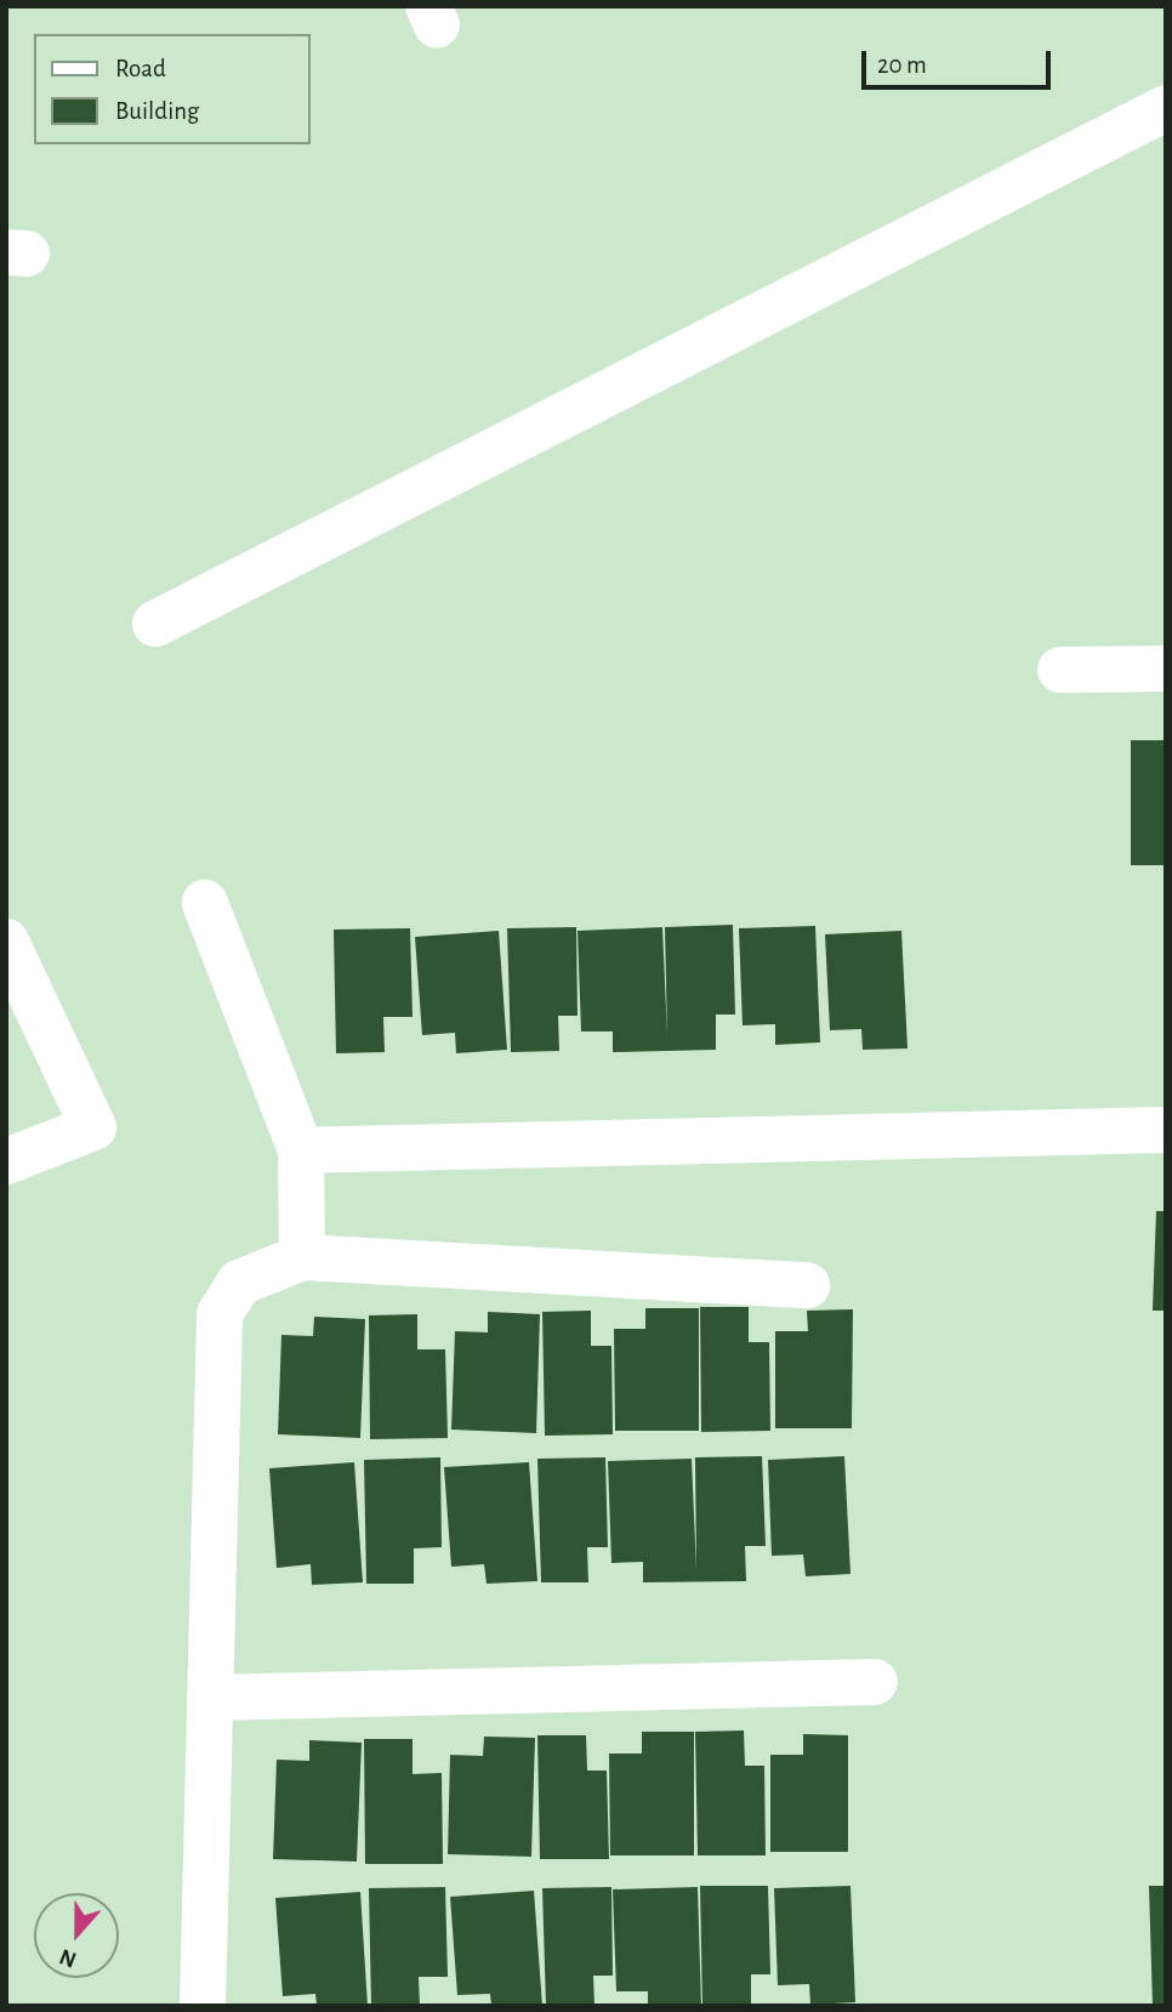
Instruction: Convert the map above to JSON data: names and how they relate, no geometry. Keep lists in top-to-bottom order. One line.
{"legend":["Road","Building"],"scale_bar":"20 m","north":"bottom"}
